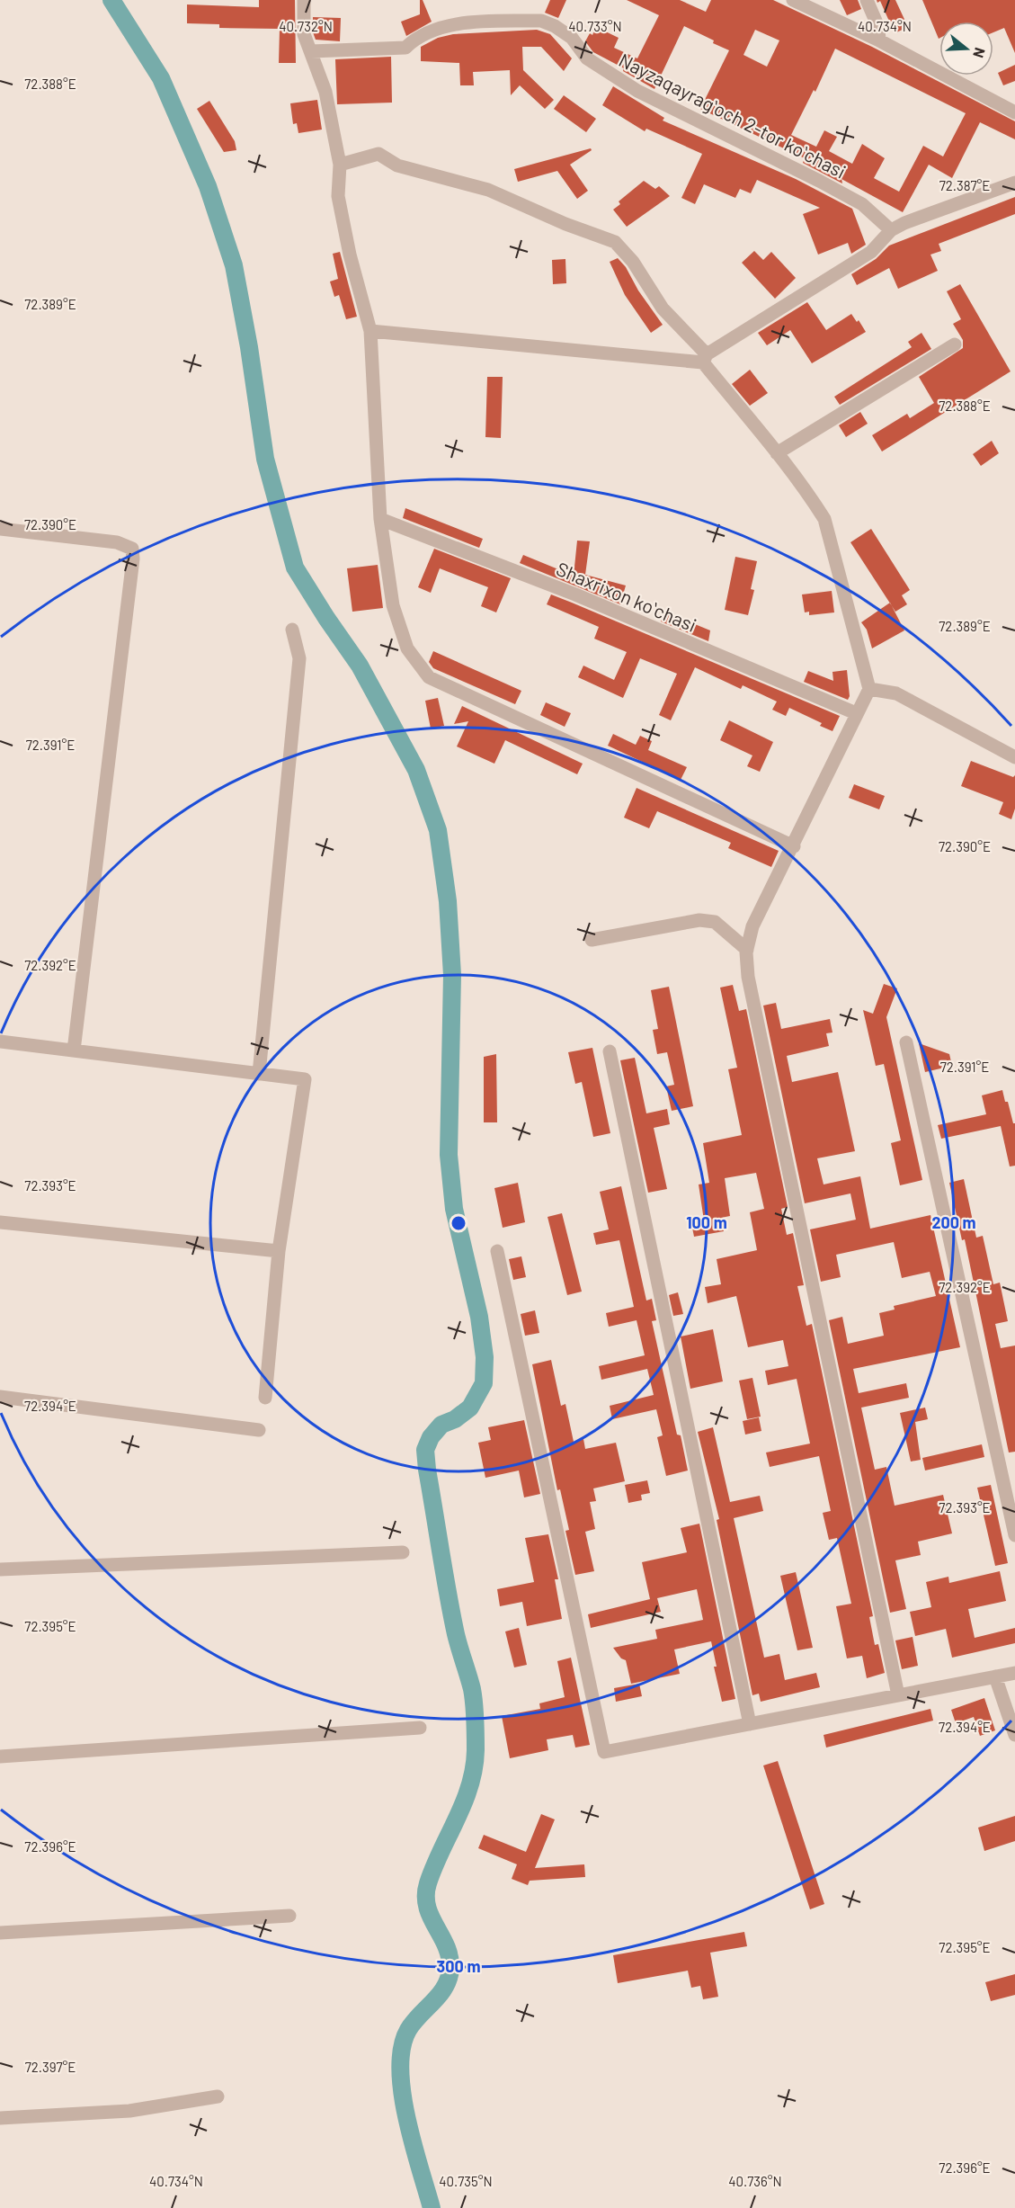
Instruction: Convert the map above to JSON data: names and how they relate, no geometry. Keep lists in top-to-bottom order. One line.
{"streets":{"street":["Nayzaqayragʻoch 2-tor koʻchasi","Shaxrixon koʻchasi"]},"north":"right","coordinates":["40.732°N","40.733°N","40.734°N","72.388°E","72.387°E","72.389°E","72.390°E","72.391°E","72.392°E","72.393°E","72.394°E","72.395°E","72.396°E","72.397°E","40.735°N","40.736°N"],"rings":["100 m","200 m","300 m"]}
